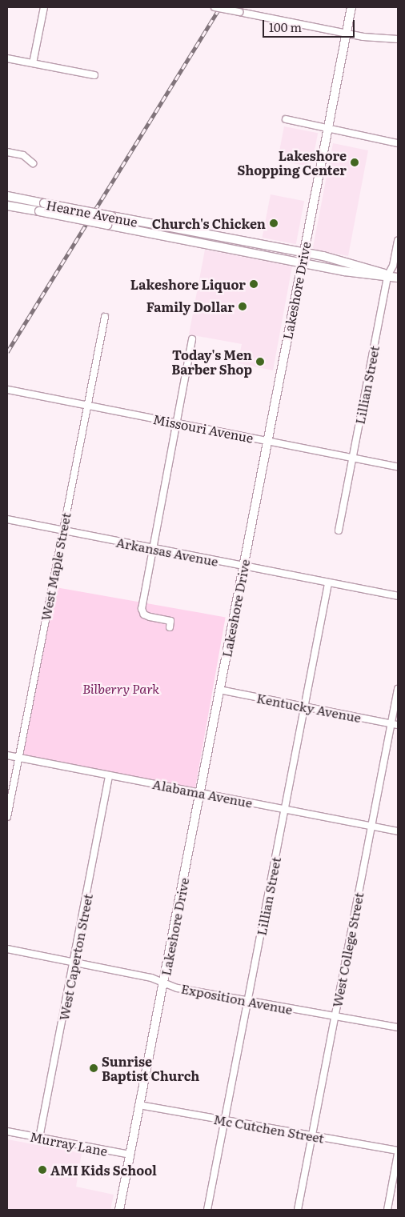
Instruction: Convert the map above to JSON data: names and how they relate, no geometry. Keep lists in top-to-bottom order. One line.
{"streets":{"main road":["Hearne Avenue","Lakeshore Drive"],"street":["Lillian Street","Missouri Avenue","Arkansas Avenue","West Maple Street","Kentucky Avenue","Alabama Avenue","West College Street","West Caperton Street","Exposition Avenue","Mc Cutchen Street","Murray Lane"]},"crossings":[["Hearne Avenue","Lakeshore Drive"],["Hearne Avenue","Lillian Street"],["Lakeshore Drive","Missouri Avenue"],["Lakeshore Drive","Arkansas Avenue"],["Lakeshore Drive","Kentucky Avenue"],["Lakeshore Drive","Alabama Avenue"],["Lakeshore Drive","Exposition Avenue"],["Lakeshore Drive","Mc Cutchen Street"],["Lakeshore Drive","Murray Lane"],["Lillian Street","Missouri Avenue"],["Lillian Street","Arkansas Avenue"],["Lillian Street","Kentucky Avenue"],["Lillian Street","Alabama Avenue"],["Lillian Street","Exposition Avenue"],["Lillian Street","Mc Cutchen Street"],["Missouri Avenue","West Maple Street"],["Arkansas Avenue","West Maple Street"],["West Maple Street","Alabama Avenue"],["Kentucky Avenue","West College Street"],["Alabama Avenue","West College Street"],["Alabama Avenue","West Caperton Street"],["West College Street","Exposition Avenue"],["West College Street","Mc Cutchen Street"],["West Caperton Street","Exposition Avenue"],["West Caperton Street","Murray Lane"]],"parks":["Bilberry Park"],"places":["Lakeshore Shopping Center","Church's Chicken","Lakeshore Liquor","Family Dollar","Today's Men Barber Shop","Sunrise Baptist Church","AMI Kids School"],"scale_bar":"100 m"}
